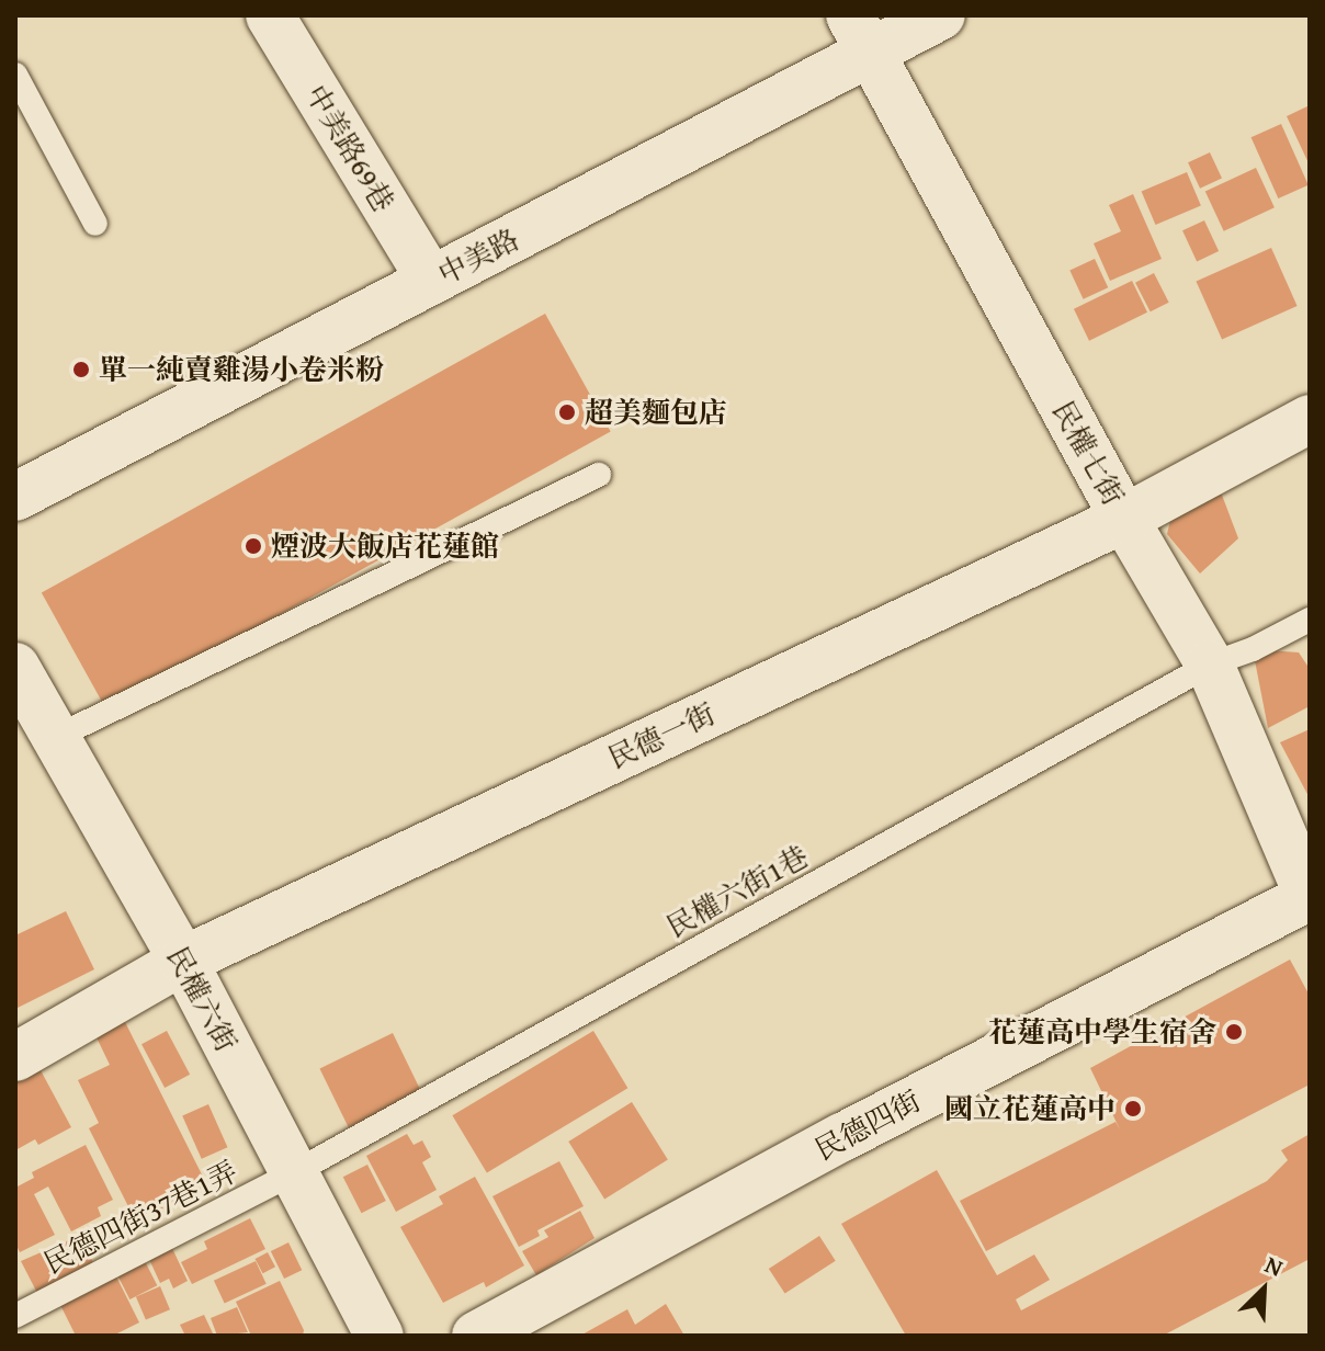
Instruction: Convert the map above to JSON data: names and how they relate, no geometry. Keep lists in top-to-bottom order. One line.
{"streets":{"street":["中美路69巷","中美路","民權七街","民德一街","民權六街","民德四街"],"lane":["民權六街1巷","民德四街37巷1弄"]},"crossings":[["中美路69巷","中美路"],["中美路","民權七街"],["民權七街","民德一街"],["民權七街","民權六街1巷"],["民權七街","民德四街"],["民德一街","民權六街"],["民權六街1巷","民權六街"],["民權六街1巷","民德四街37巷1弄"],["民權六街","民德四街37巷1弄"]],"places":["單一純賣雞湯小卷米粉","超美麵包店","煙波大飯店花蓮館","花蓮高中學生宿舍","國立花蓮高中"],"north":"top right"}
